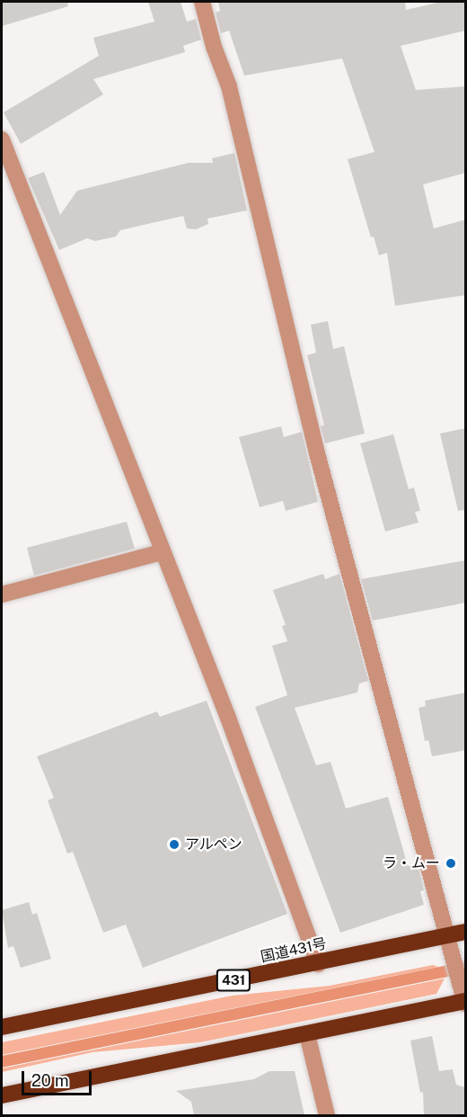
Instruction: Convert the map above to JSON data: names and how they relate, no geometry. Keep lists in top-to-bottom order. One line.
{"streets":{"highway":["国道431号","431"]},"places":["アルペン","ラ・ムー"],"scale_bar":"20 m"}
